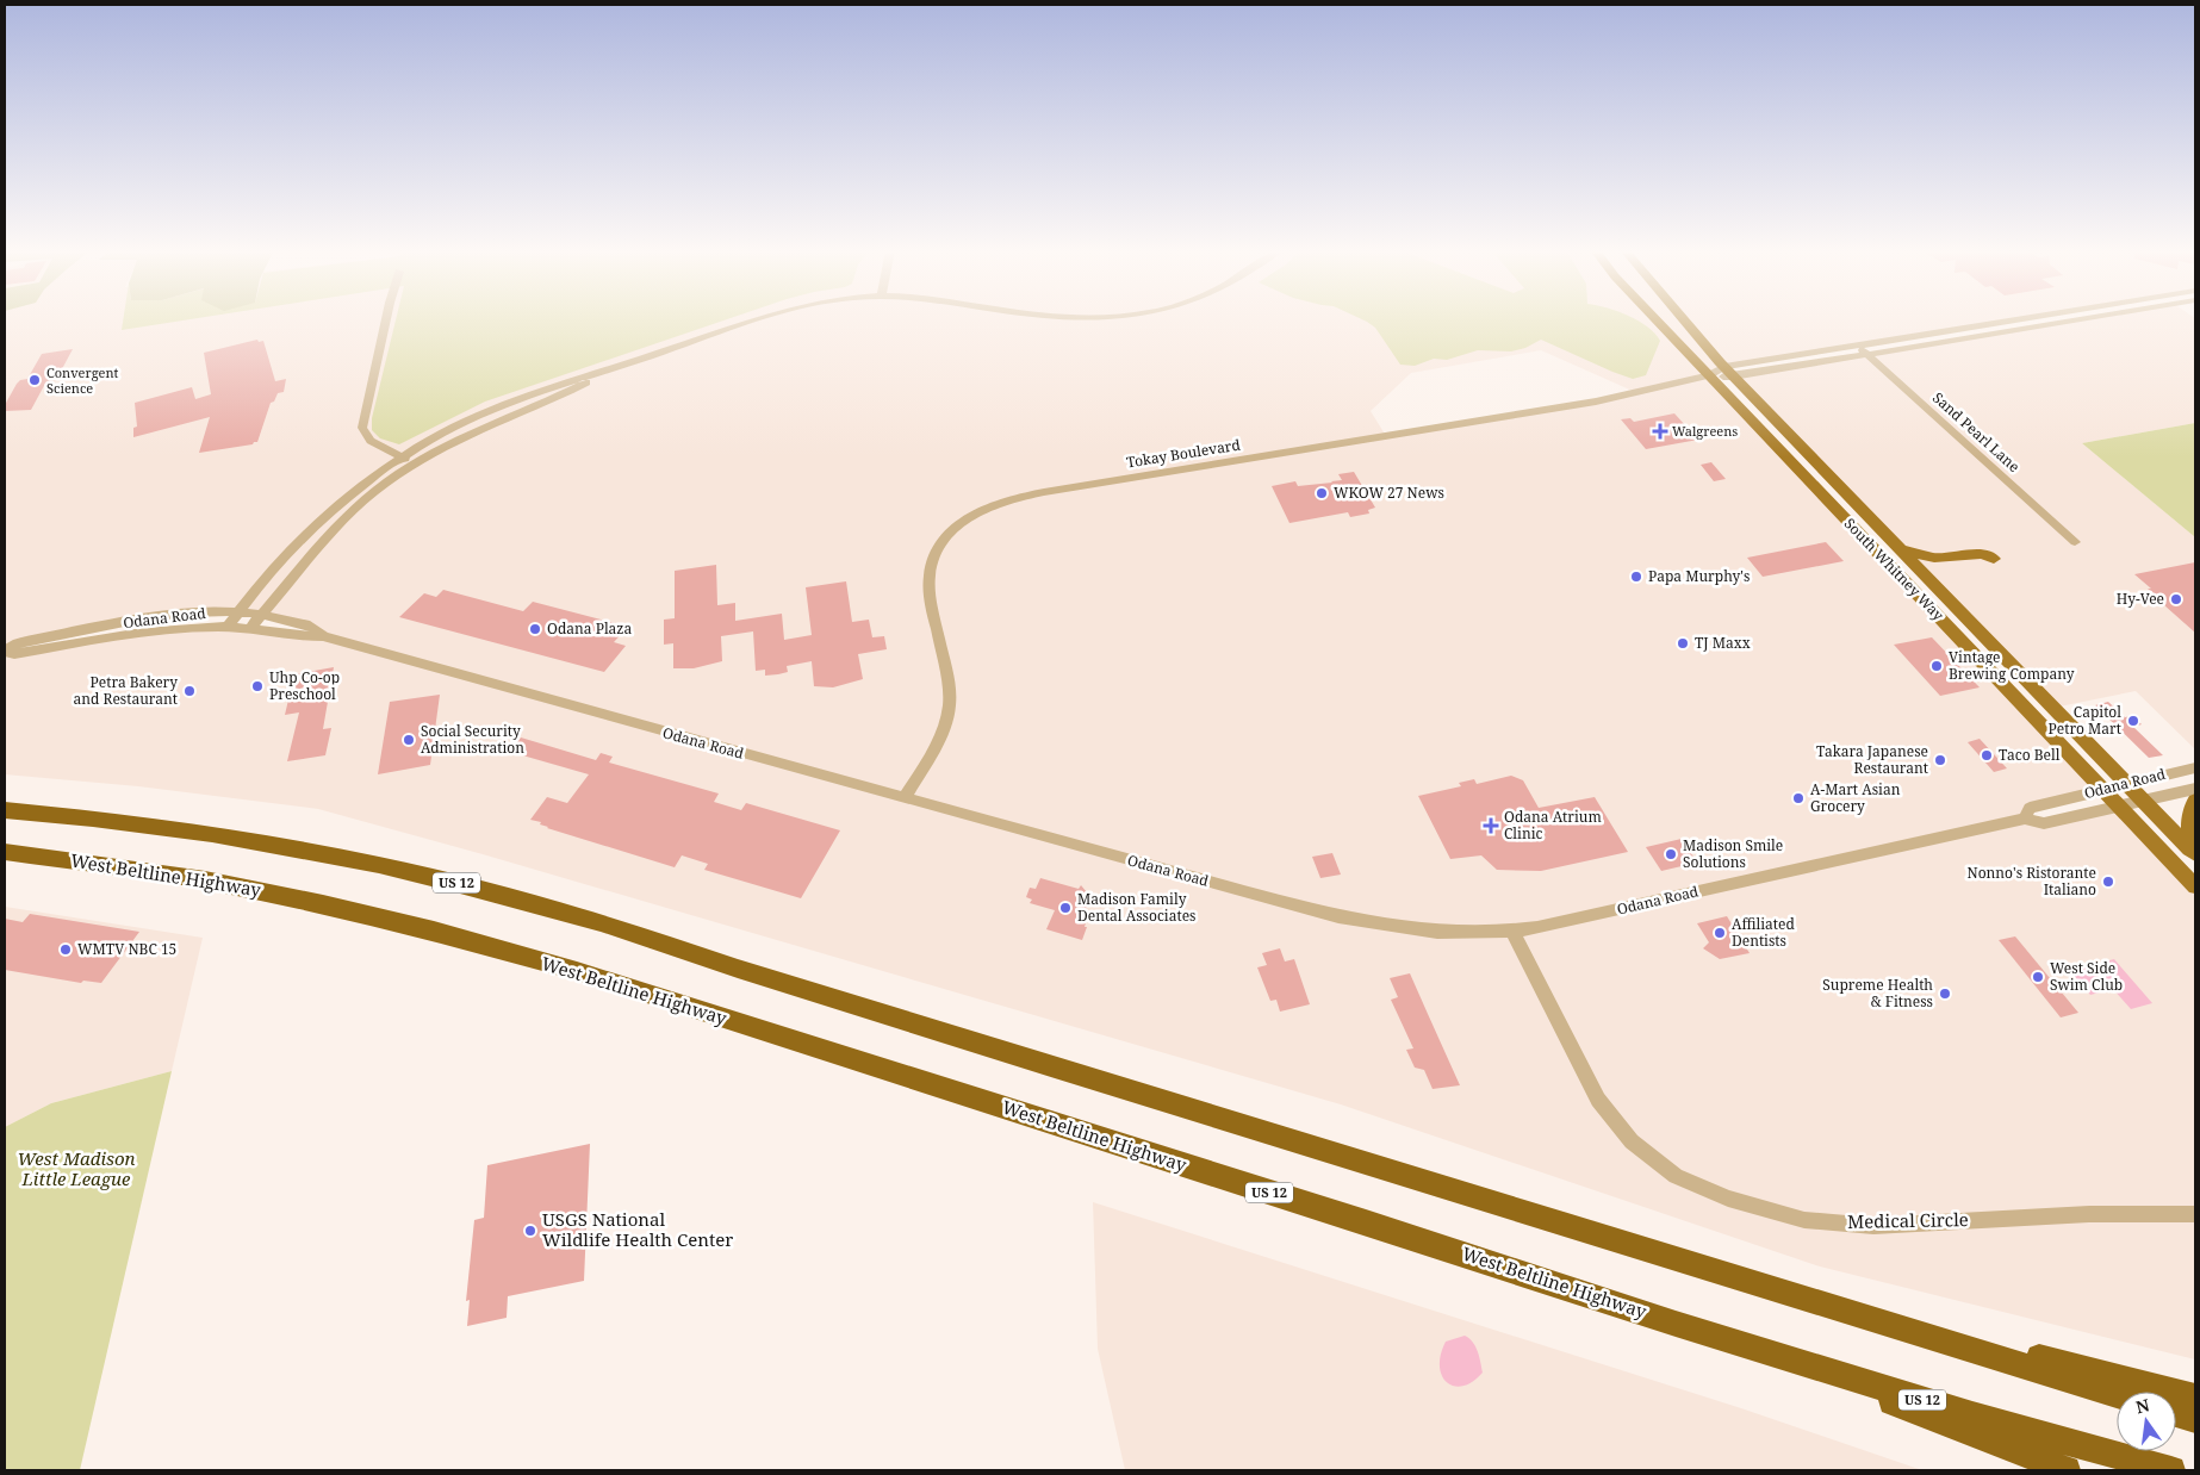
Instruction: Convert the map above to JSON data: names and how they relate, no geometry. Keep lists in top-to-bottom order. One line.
{"streets":{"highway":["West Beltline Highway","US 12"],"main road":["South Whitney Way"],"street":["Sand Pearl Lane","Tokay Boulevard","Odana Road","Medical Circle"]},"crossings":[["Sand Pearl Lane","Tokay Boulevard"],["Tokay Boulevard","South Whitney Way"],["Tokay Boulevard","Odana Road"],["South Whitney Way","Odana Road"],["Odana Road","Medical Circle"]],"parks":["West Madison Little League"],"places":{"other":["Convergent Science","WKOW 27 News","Papa Murphy's","Hy-Vee","Odana Plaza","TJ Maxx","Vintage Brewing Company","Uhp Co-op Preschool","Petra Bakery and Restaurant","Capitol Petro Mart","Social Security Administration","Taco Bell","Takara Japanese Restaurant","A-Mart Asian Grocery","Madison Smile Solutions","Nonno's Ristorante Italiano","Madison Family Dental Associates","Affiliated Dentists","WMTV NBC 15","West Side Swim Club","Supreme Health & Fitness","USGS National Wildlife Health Center"],"health":["Walgreens","Odana Atrium Clinic"]},"north":"top"}
